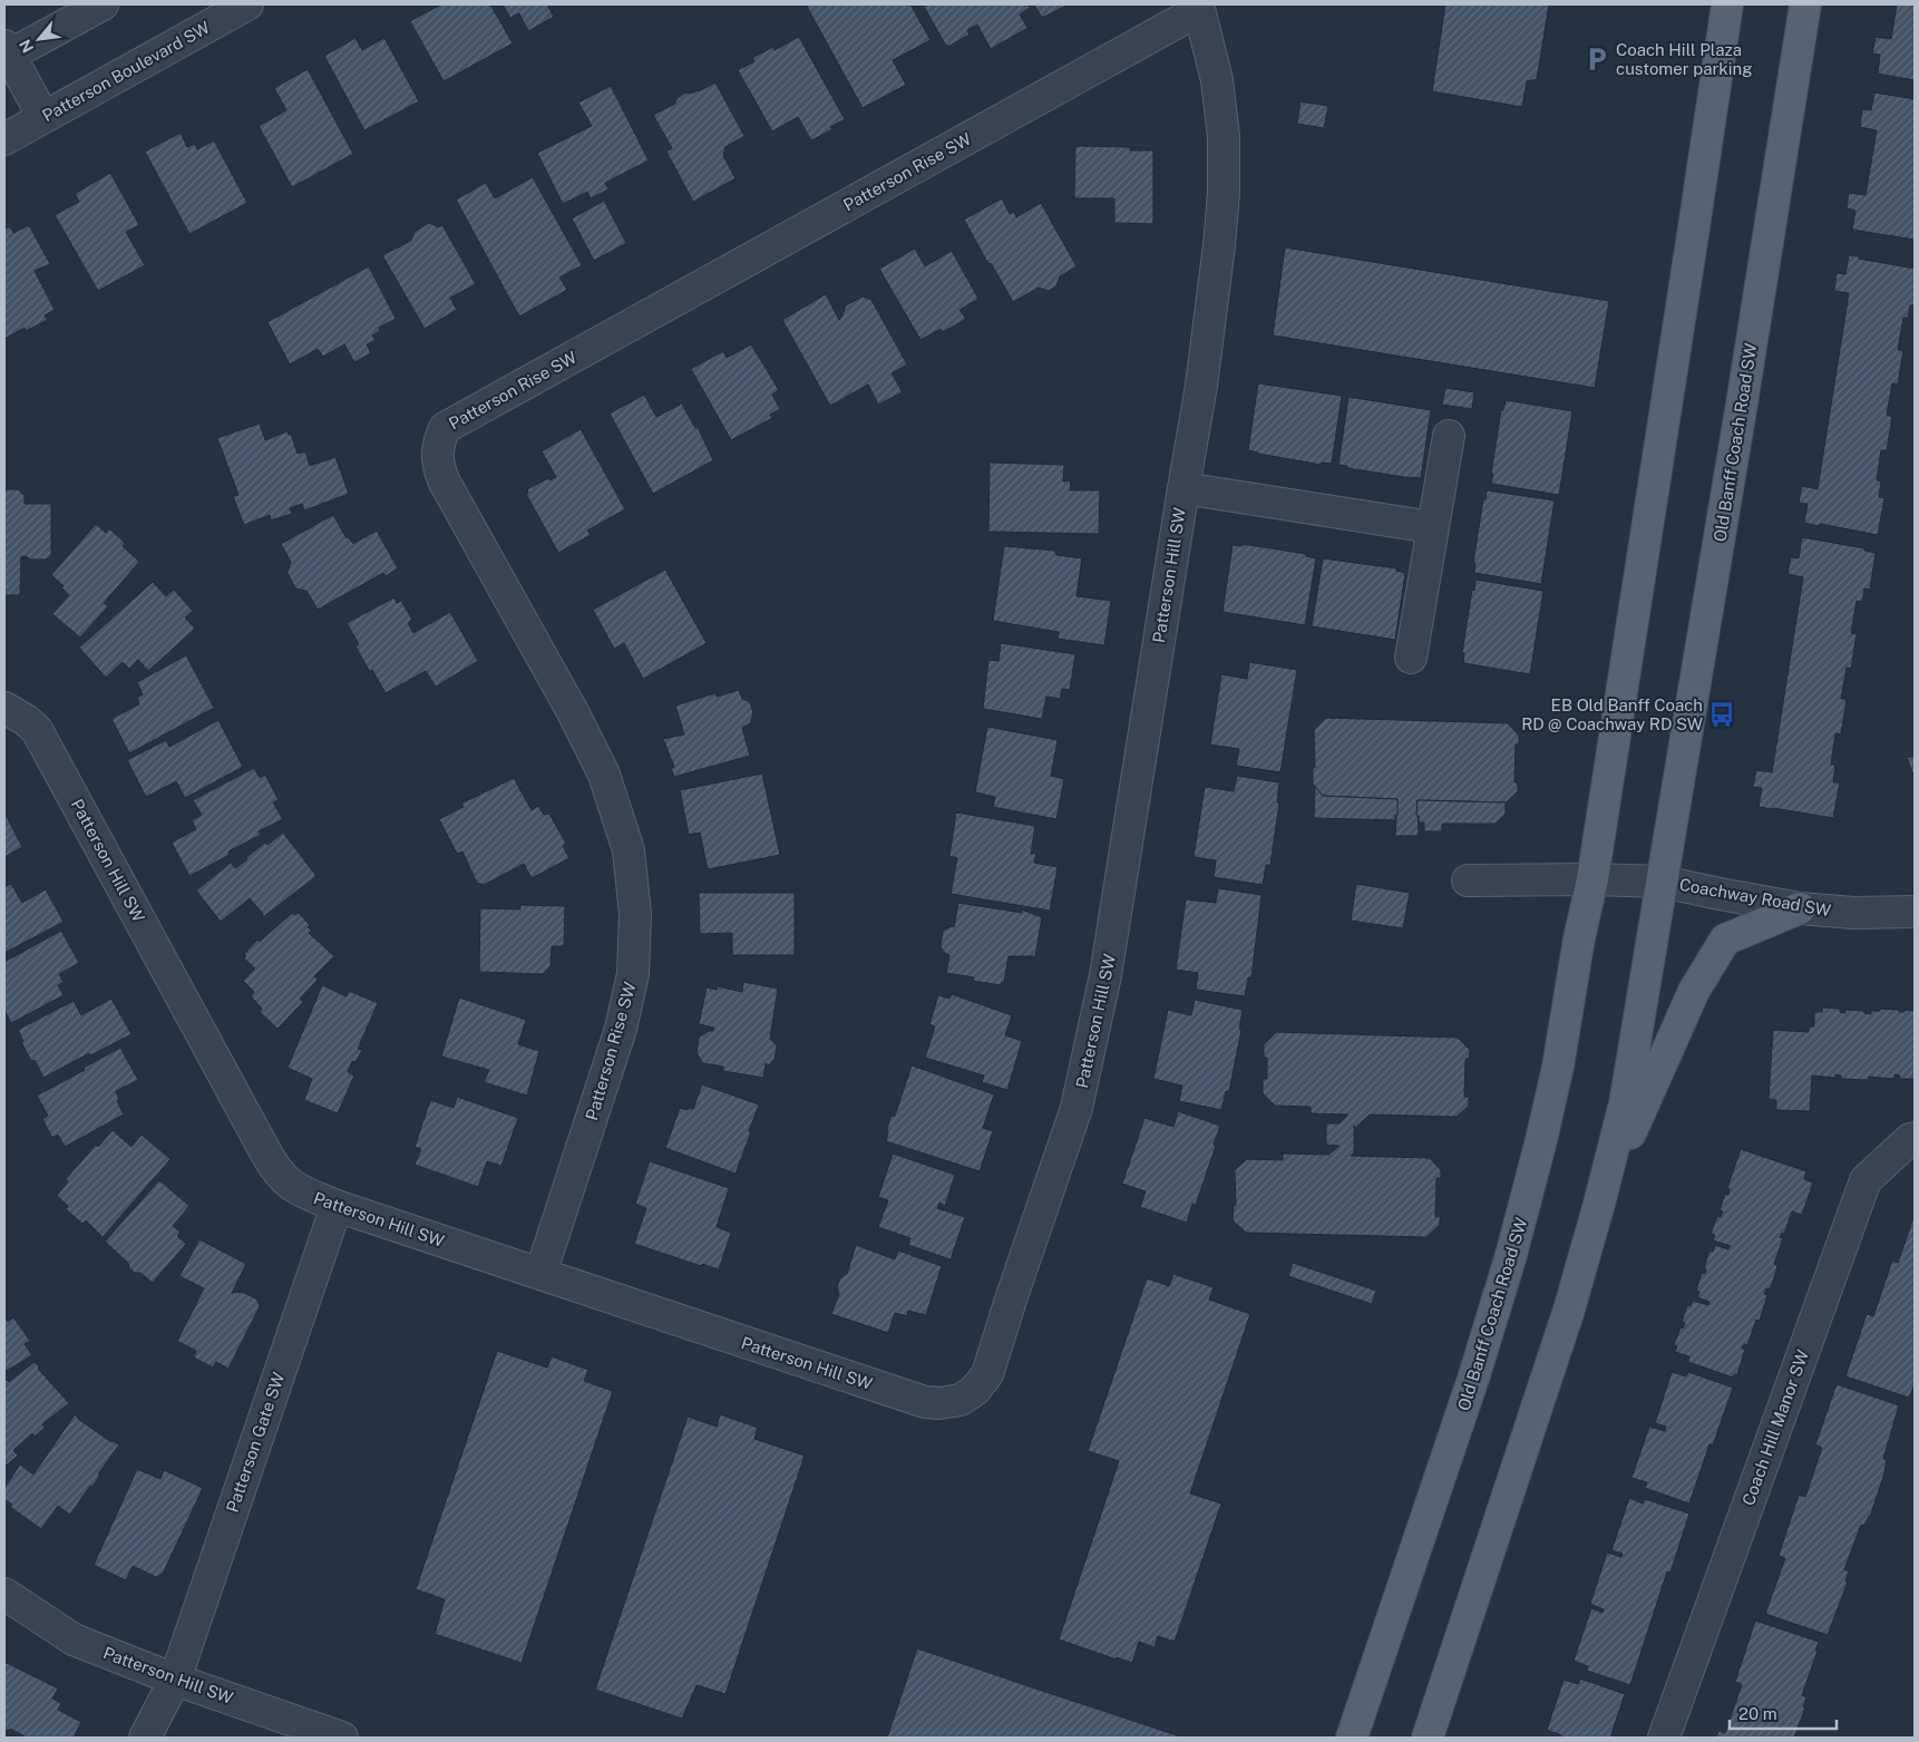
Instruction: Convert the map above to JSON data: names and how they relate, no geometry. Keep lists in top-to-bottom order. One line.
{"streets":{"main road":["Old Banff Coach Road SW"],"street":["Patterson Boulevard SW","Patterson Rise SW","Patterson Hill SW","Coachway Road SW","Coach Hill Manor SW","Patterson Gate SW"]},"crossings":[["Patterson Rise SW","Patterson Hill SW"],["Old Banff Coach Road SW","Coachway Road SW"],["Patterson Hill SW","Patterson Gate SW"]],"places":{"parking":["Coach Hill Plaza customer parking"],"bus stop":["EB Old Banff Coach RD @ Coachway RD SW"]},"scale_bar":"20 m","north":"bottom left"}
